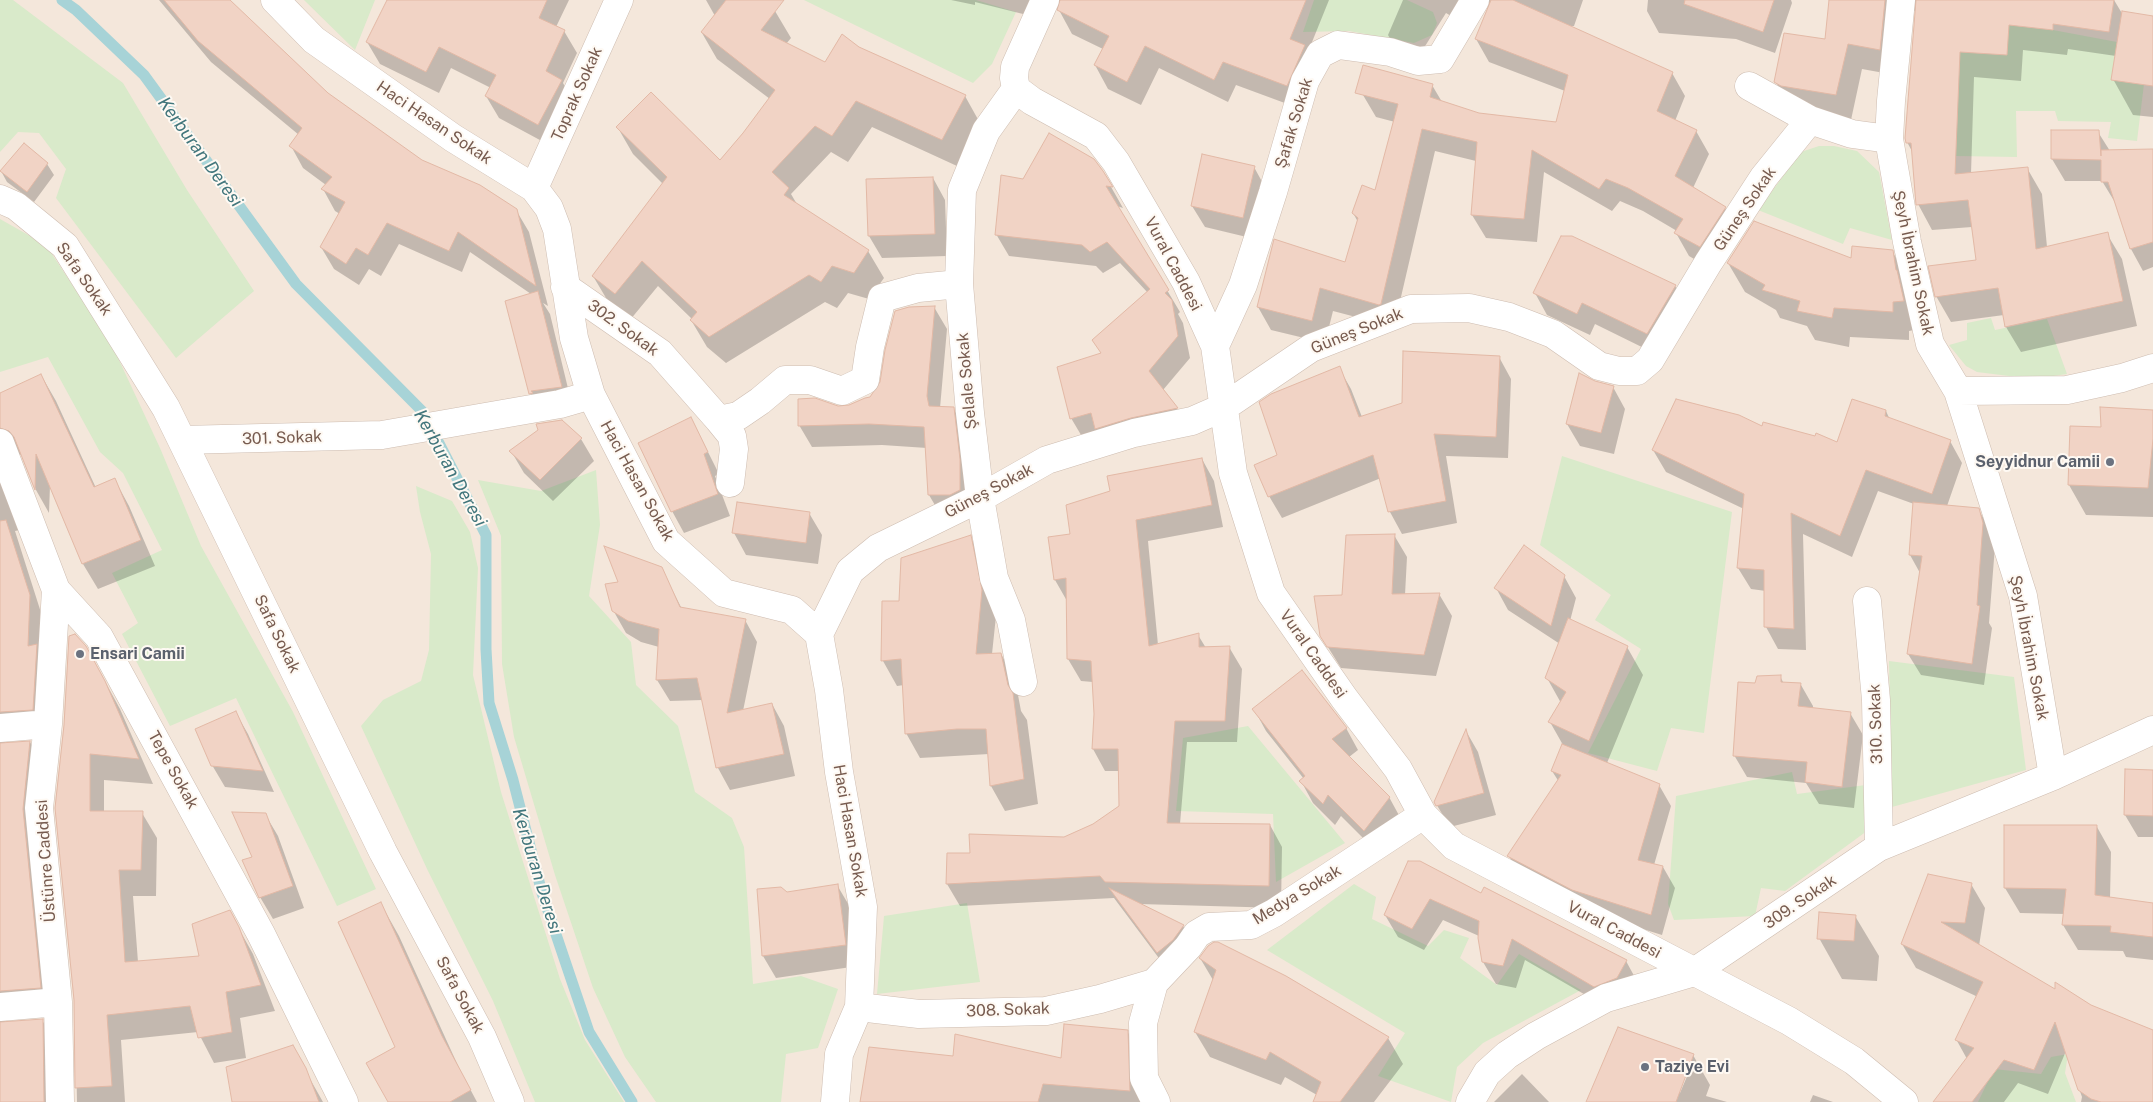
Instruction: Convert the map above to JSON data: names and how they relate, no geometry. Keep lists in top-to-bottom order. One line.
{"streets":{"street":["Toprak Sokak","Haci Hasan Sokak","Şafak Sokak","Güneş Sokak","Şeyh İbrahim Sokak","Vural Caddesi","Safa Sokak","302. Sokak","Şelale Sokak","301. Sokak","310. Sokak","Tepe Sokak","Üstünre Caddesi","Medya Sokak","309. Sokak","308. Sokak"]},"crossings":[["Toprak Sokak","Haci Hasan Sokak"],["Haci Hasan Sokak","Güneş Sokak"],["Haci Hasan Sokak","302. Sokak"],["Haci Hasan Sokak","301. Sokak"],["Haci Hasan Sokak","308. Sokak"],["Şafak Sokak","Vural Caddesi"],["Güneş Sokak","Vural Caddesi"],["Güneş Sokak","Şelale Sokak"],["Şeyh İbrahim Sokak","309. Sokak"],["Vural Caddesi","Şelale Sokak"],["Vural Caddesi","Medya Sokak"],["Vural Caddesi","309. Sokak"],["Safa Sokak","301. Sokak"],["310. Sokak","309. Sokak"],["Tepe Sokak","Üstünre Caddesi"],["Medya Sokak","308. Sokak"]],"water":["Kerburan Deresi"],"places":["Seyyidnur Camii","Ensari Camii","Taziye Evi"]}
